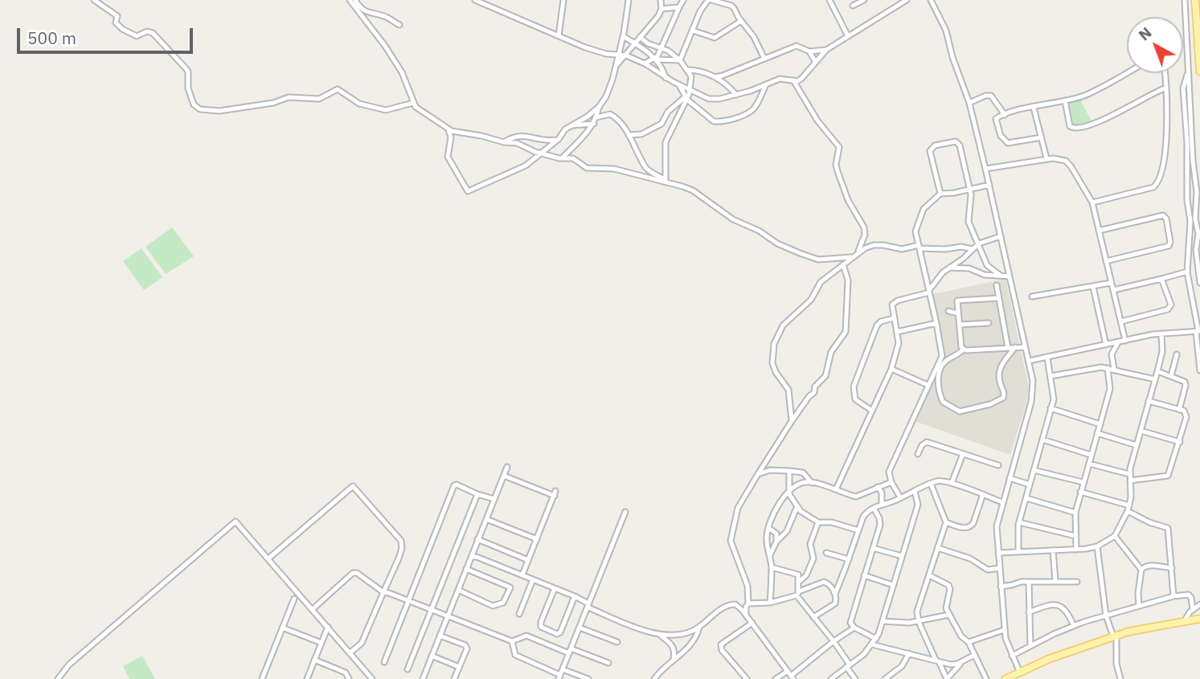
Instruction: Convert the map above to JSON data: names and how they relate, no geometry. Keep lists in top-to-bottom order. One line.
{"scale_bar":"500 m","north":"top left"}
